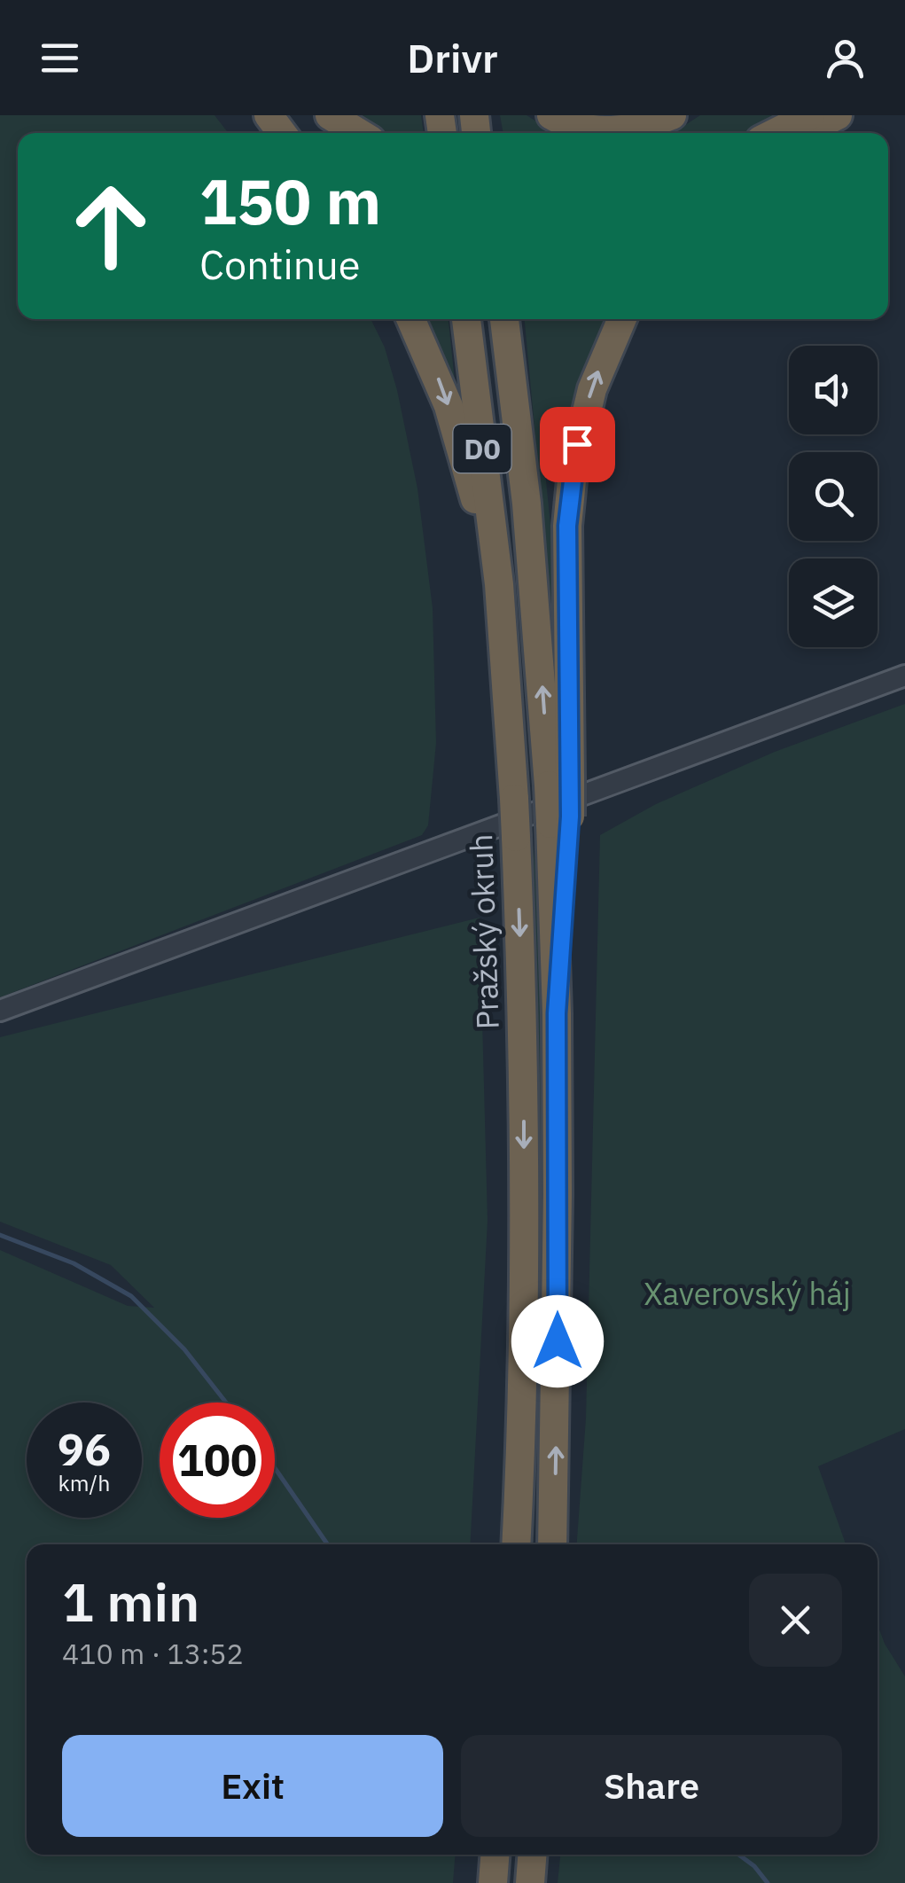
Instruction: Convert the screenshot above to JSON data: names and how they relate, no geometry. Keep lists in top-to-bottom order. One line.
{"streets":{"highway":["D0","Pražský okruh"]},"parks":["Xaverovský háj"],"page":{"header":"Drivr","turn":["150 m","Continue"],"speed":"96 km/h","limit":"100","heading":["1 min","410 m · 13:52"],"buttons":["Exit","Share"]}}
